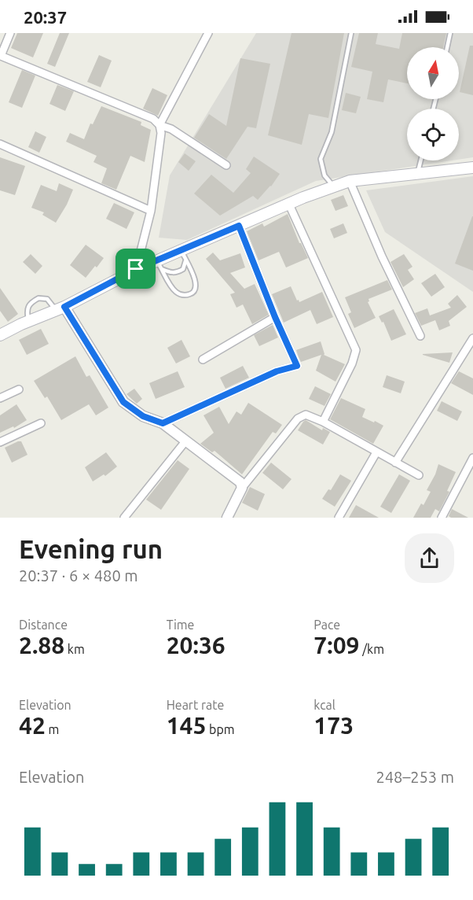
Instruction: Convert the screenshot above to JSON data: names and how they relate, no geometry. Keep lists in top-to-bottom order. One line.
{"north":"top","page":{"status":"20:37","heading":["Evening run","20:37 · 6 × 480 m"],"stats":[["Distance","2.88 km"],["Time","20:36"],["Pace","7:09 /km"],["Elevation","42 m"],["Heart rate","145 bpm"],["kcal","173"]],"chart":["Elevation","248–253 m"]}}
